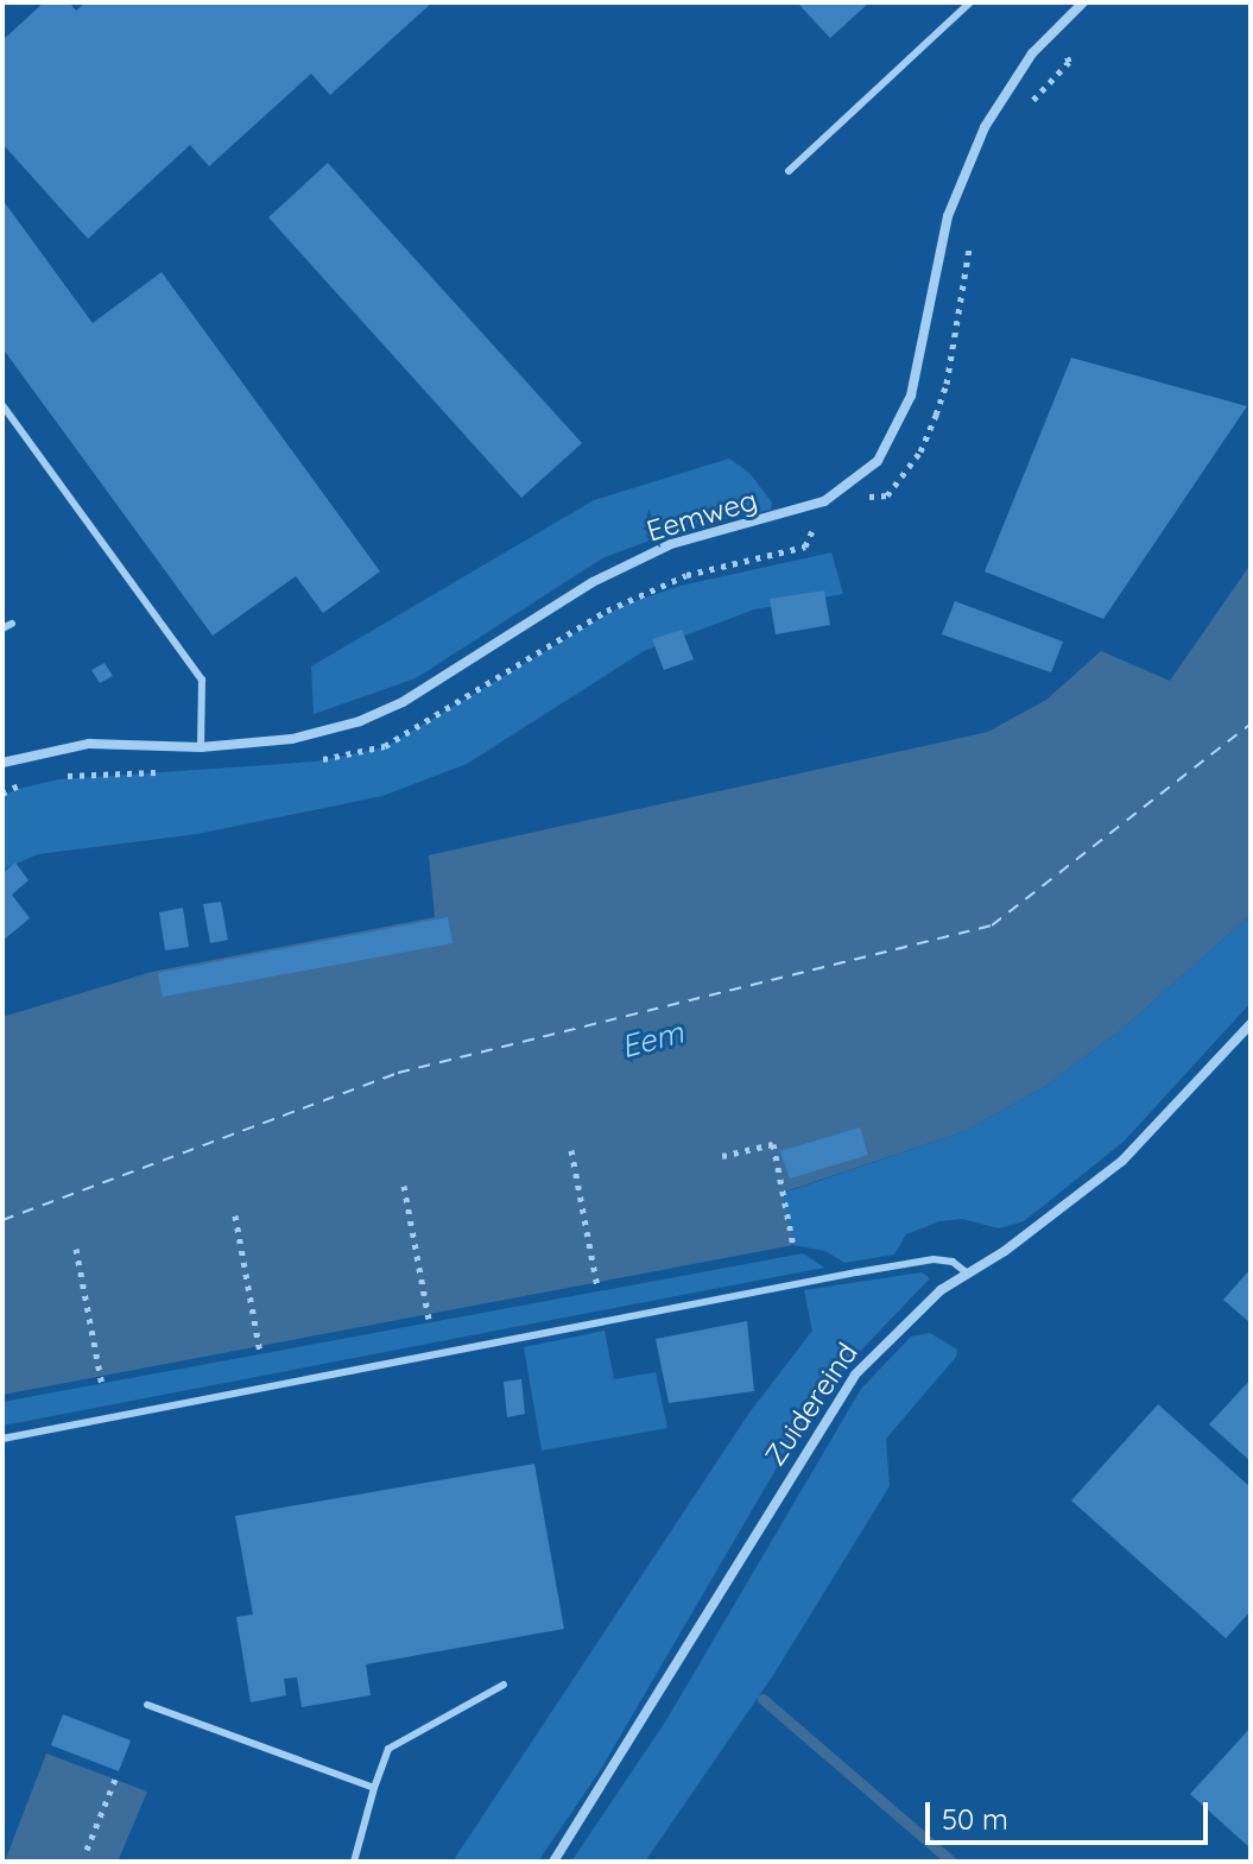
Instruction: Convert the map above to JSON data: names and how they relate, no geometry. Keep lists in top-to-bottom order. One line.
{"streets":{"street":["Eemweg","Zuidereind"]},"water":["Eem"],"scale_bar":"50 m"}
